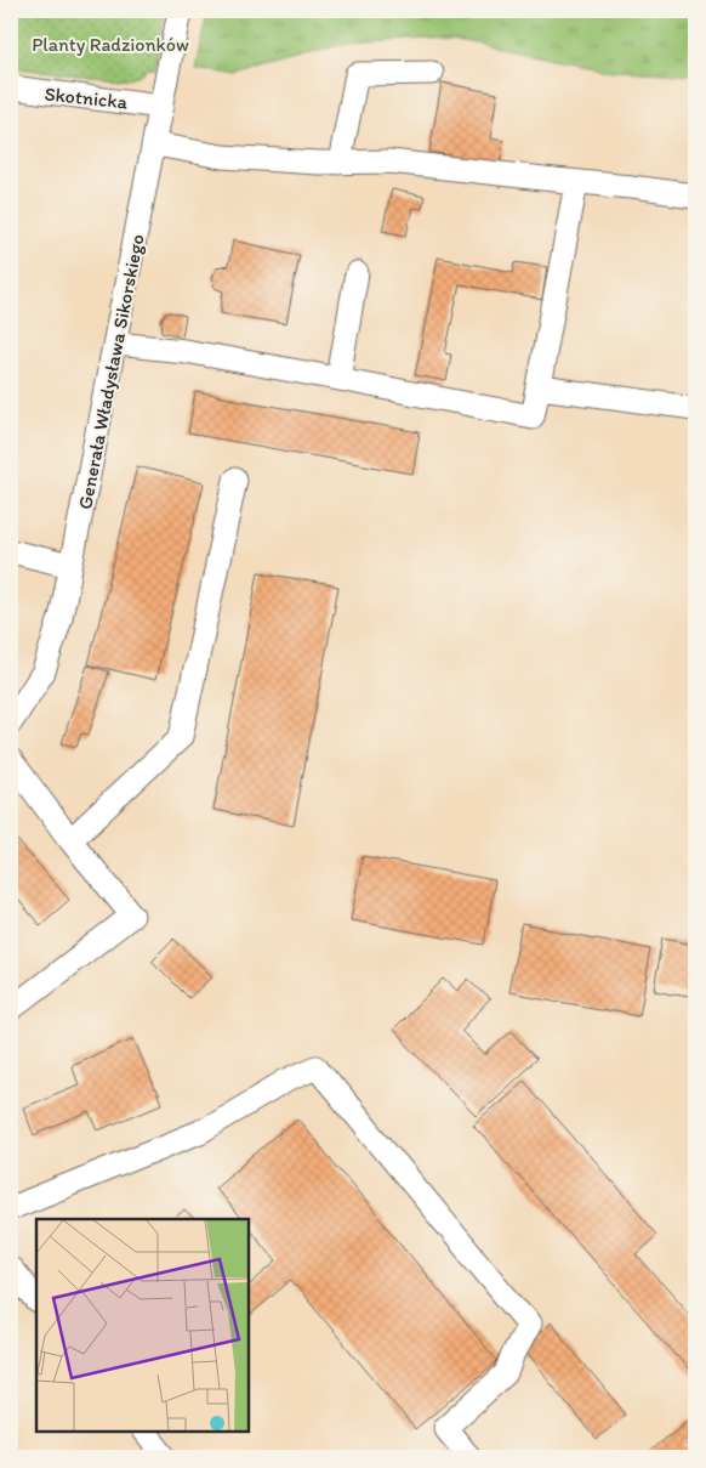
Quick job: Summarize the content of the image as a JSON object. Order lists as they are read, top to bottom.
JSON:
{
  "streets": {
    "street": ["Skotnicka", "Generała Władysława Sikorskiego"]
  },
  "crossings": [
    ["Skotnicka", "Generała Władysława Sikorskiego"]
  ],
  "parks": ["Planty Radzionków"]
}
